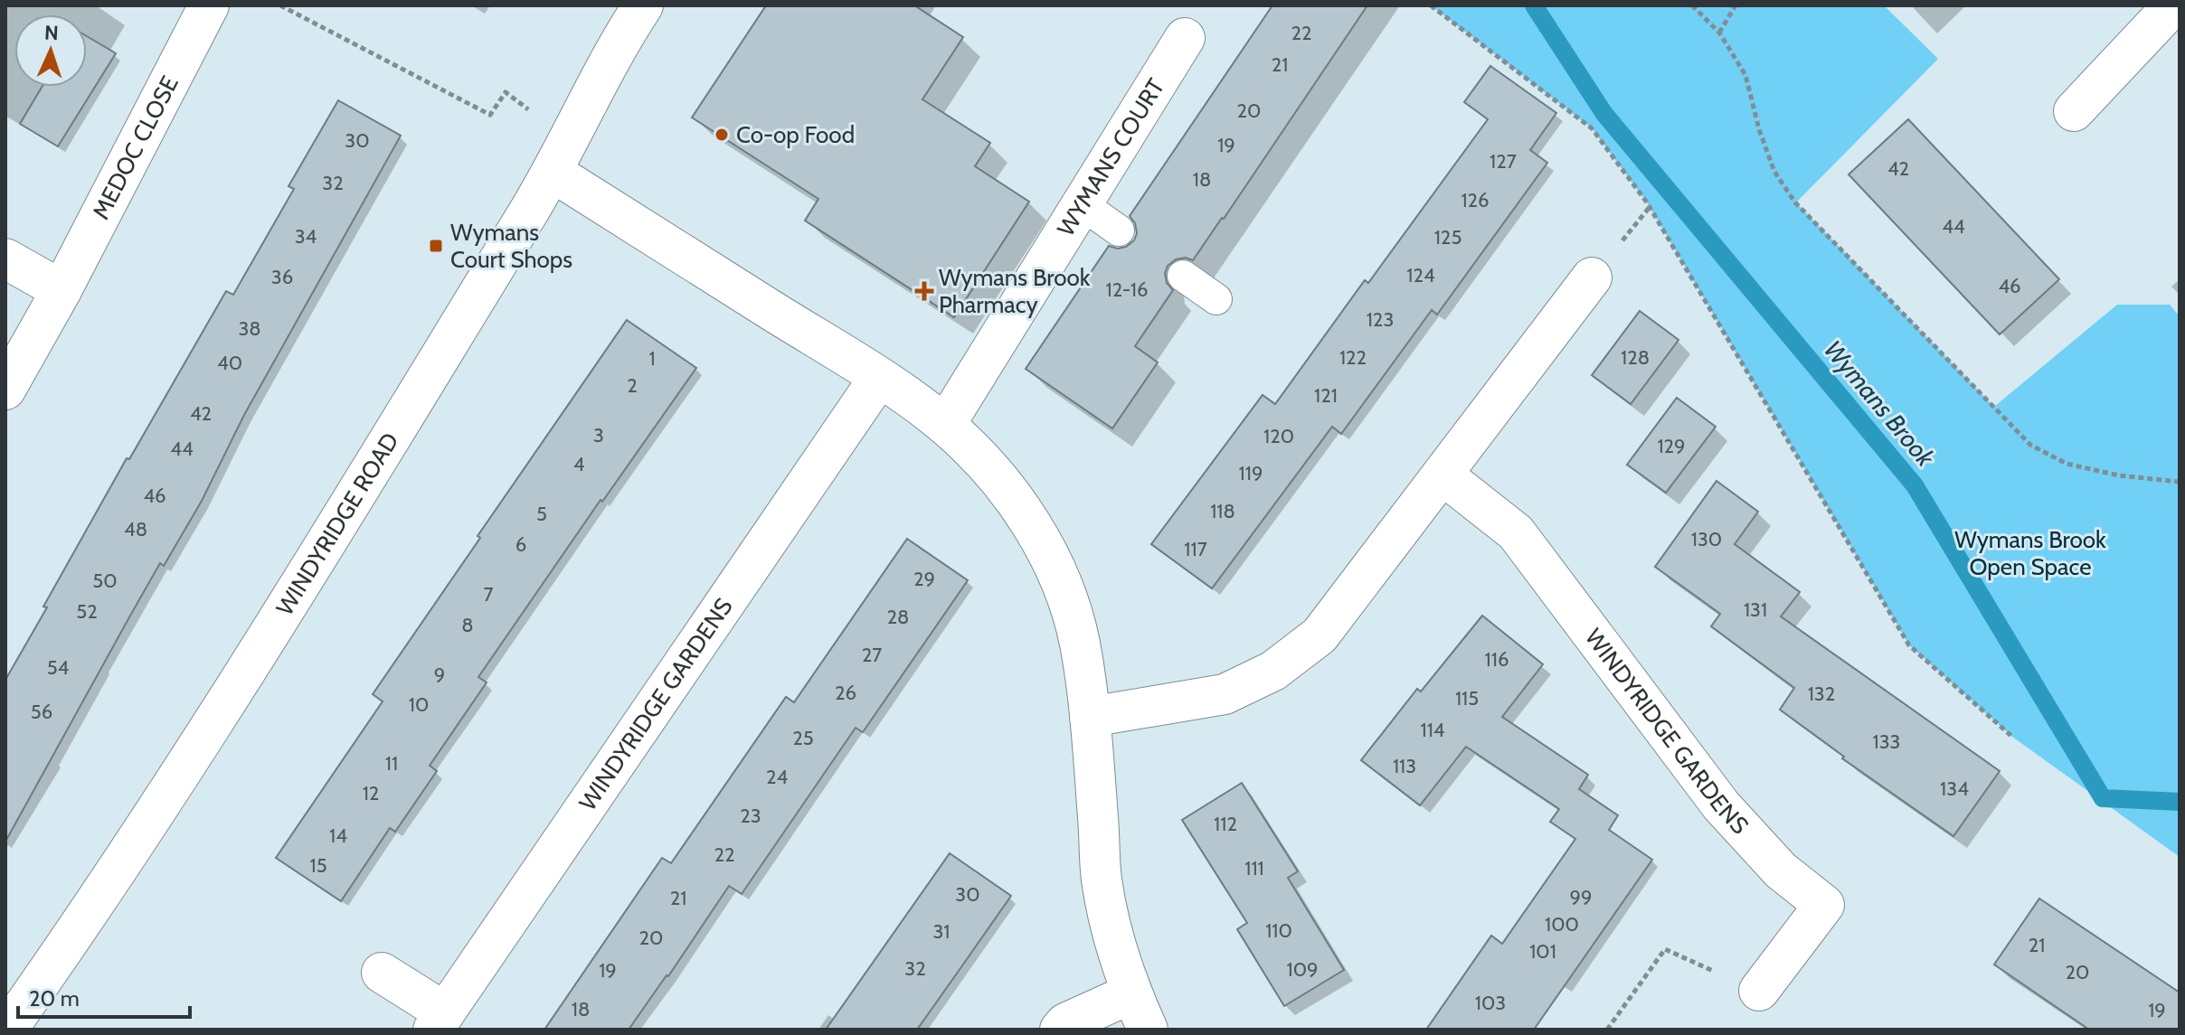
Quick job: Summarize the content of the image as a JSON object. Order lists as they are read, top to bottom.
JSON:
{
  "streets": {
    "street": [
      "MEDOC CLOSE",
      "WYMANS COURT",
      "WINDYRIDGE ROAD",
      "WINDYRIDGE GARDENS"
    ]
  },
  "water": ["Wymans Brook"],
  "parks": ["Wymans Brook Open Space"],
  "places": {
    "other": ["Co-op Food"],
    "transit": ["Wymans Court Shops"],
    "health": ["Wymans Brook Pharmacy"]
  },
  "house_numbers": [
    "22",
    "21",
    "20",
    "30",
    "19",
    "127",
    "42",
    "18",
    "32",
    "126",
    "44",
    "34",
    "125",
    "124",
    "36",
    "46",
    "12-16",
    "123",
    "38",
    "122",
    "128",
    "1",
    "40",
    "2",
    "121",
    "42",
    "3",
    "120",
    "129",
    "44",
    "4",
    "119",
    "46",
    "118",
    "5",
    "48",
    "130",
    "6",
    "117",
    "29",
    "50",
    "7",
    "131",
    "52",
    "28",
    "8",
    "27",
    "116",
    "54",
    "9",
    "26",
    "132",
    "115",
    "10",
    "56",
    "114",
    "25",
    "133",
    "11",
    "113",
    "24",
    "134",
    "12",
    "23",
    "112",
    "14",
    "22",
    "15",
    "111",
    "30",
    "99",
    "21",
    "100",
    "110",
    "31",
    "20",
    "21",
    "101",
    "32",
    "109",
    "19",
    "20",
    "103",
    "18",
    "19"
  ],
  "scale_bar": "20 m",
  "north": "top"
}
